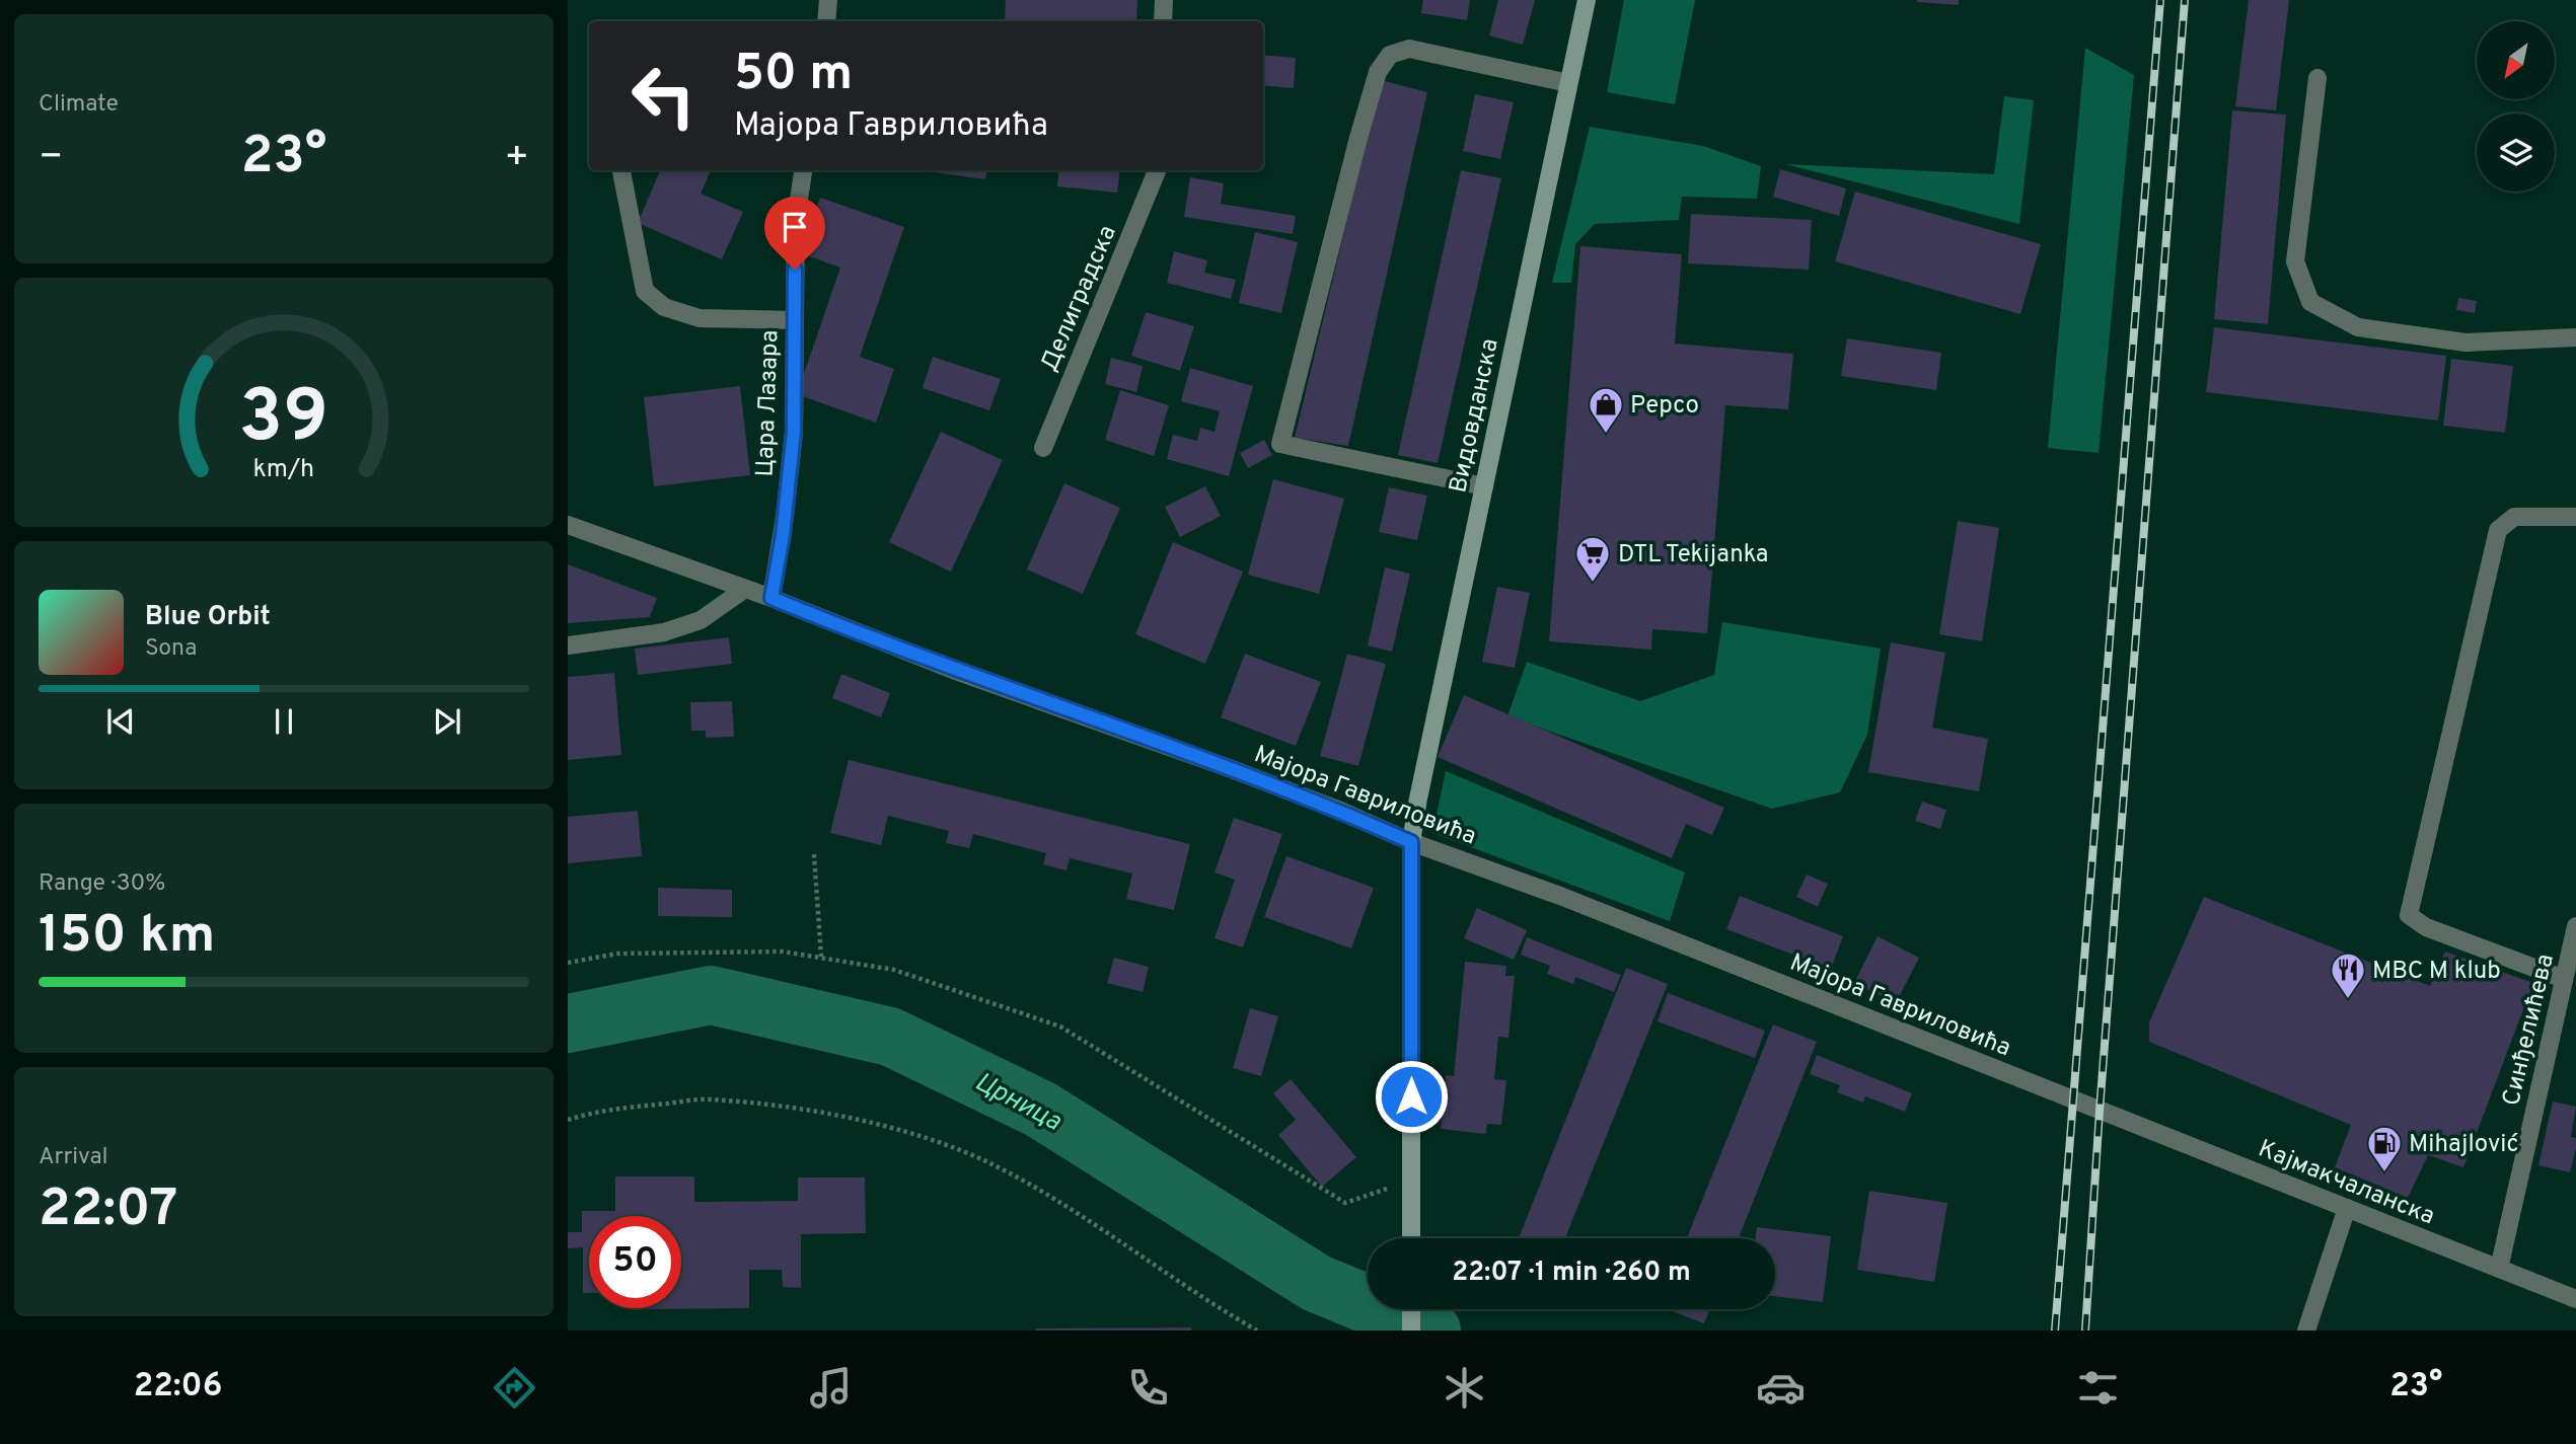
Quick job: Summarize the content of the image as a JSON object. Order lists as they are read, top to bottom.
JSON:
{
  "streets": {
    "main road": ["Видовданска"],
    "street": [
      "Делиградска",
      "Цара Лазара",
      "Мајора Гавриловића",
      "Синђелићева",
      "Кајмакчаланска"
    ]
  },
  "crossings": [
    ["Цара Лазара", "Мајора Гавриловића"],
    ["Видовданска", "Мајора Гавриловића"],
    ["Мајора Гавриловића", "Кајмакчаланска"],
    ["Синђелићева", "Кајмакчаланска"]
  ],
  "water": ["Црница"],
  "places": {
    "shop": ["Pepco"],
    "supermarket": ["DTL Tekijanka"],
    "restaurant": ["MBC M klub"],
    "fuel station": ["Mihajlović"]
  },
  "north": "bottom left",
  "page": {
    "tile": [
      "Climate",
      ["Range · 30%", "150 km"],
      ["Arrival", "22:07"]
    ],
    "turn": ["50 m", "Мајора Гавриловића"],
    "heat": ["−", "23°", "+"],
    "song": ["Blue Orbit", "Sona"],
    "limit": "50",
    "trip": "22:07 · 1 min · 260 m",
    "tabs": ["22:06", "23°"],
    "gauge": ["39", "km/h"]
  }
}
